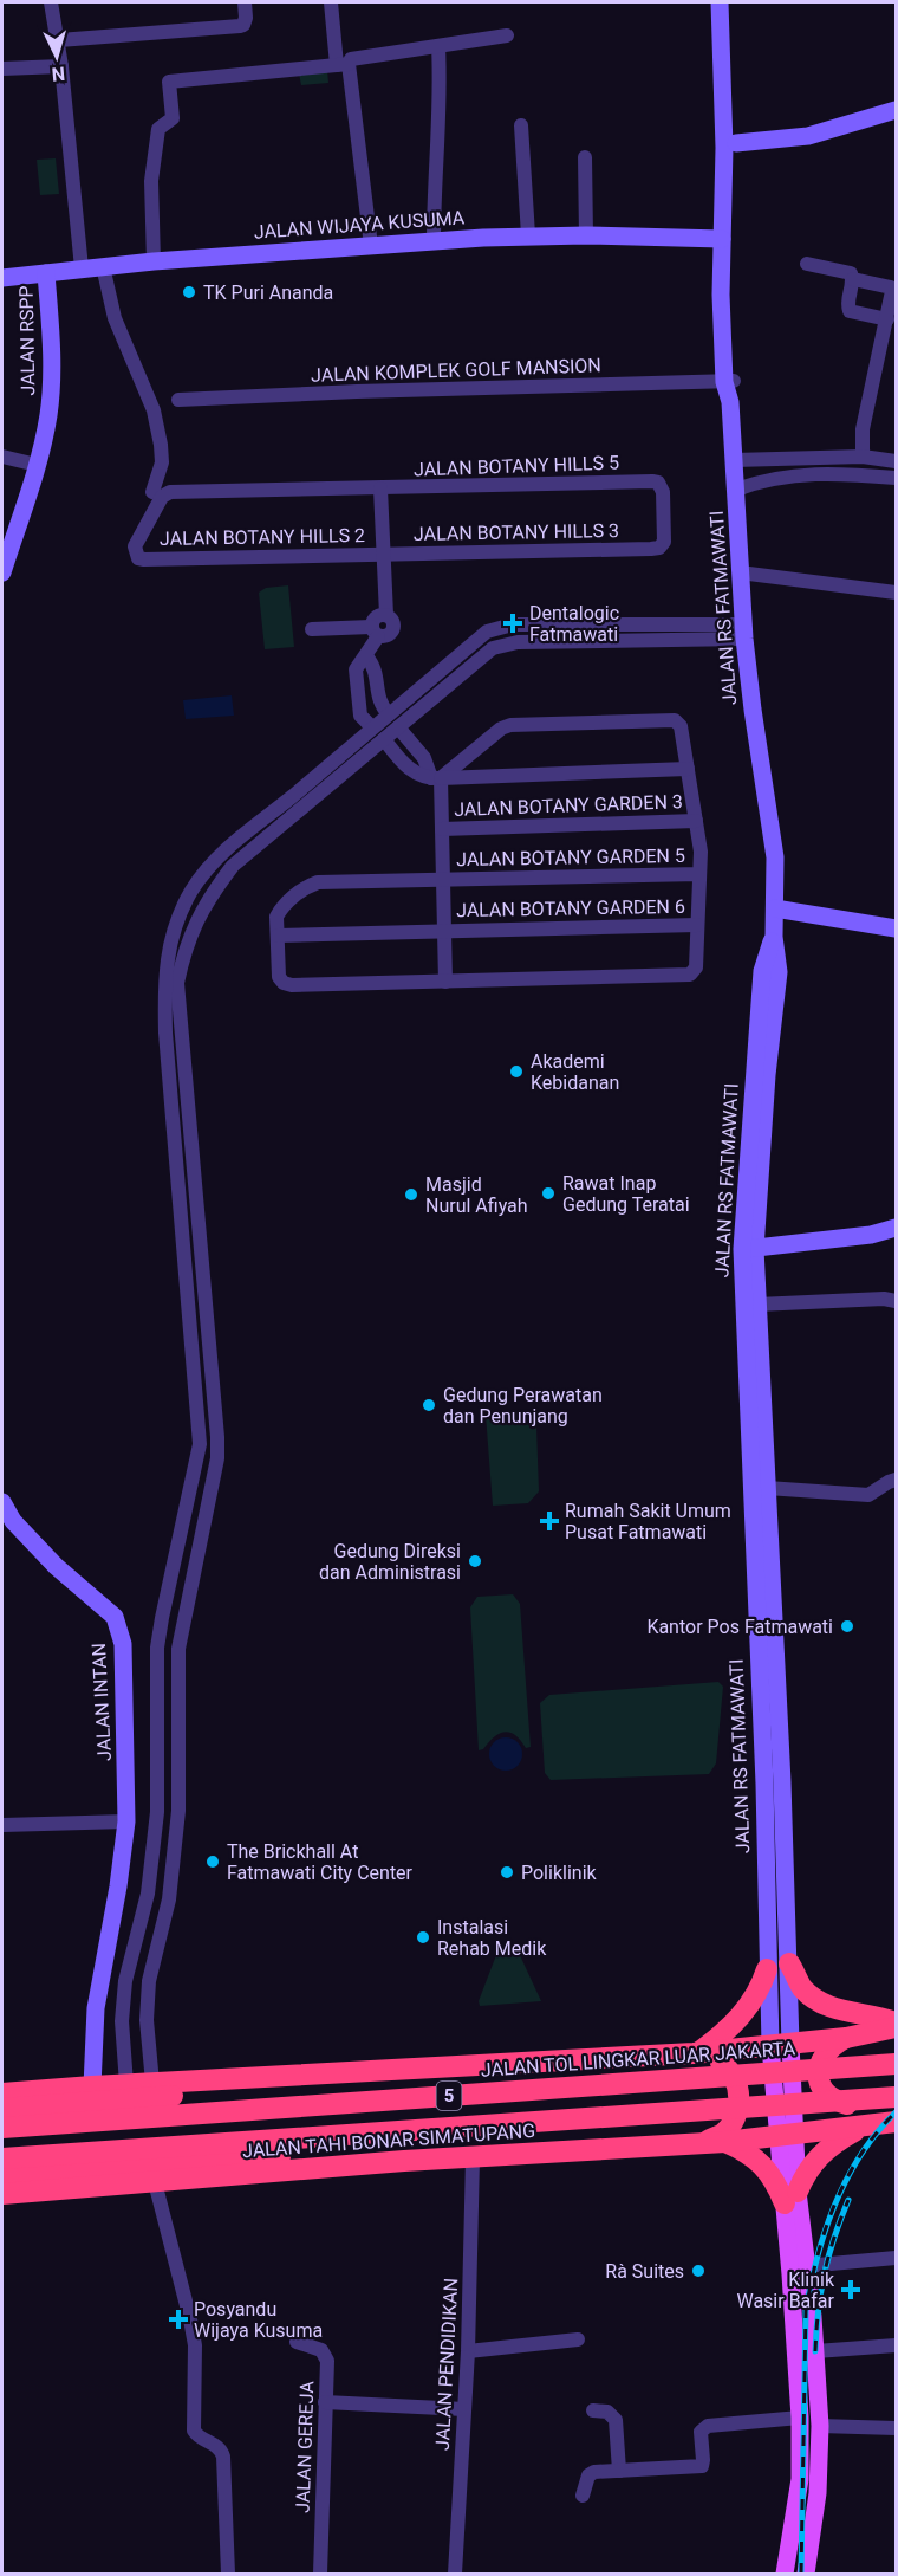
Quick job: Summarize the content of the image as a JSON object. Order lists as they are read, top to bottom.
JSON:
{
  "streets": {
    "highway": ["JALAN TOL LINGKAR LUAR JAKARTA", "5", "JALAN TAHI BONAR SIMATUPANG"],
    "main road": [
      "JALAN WIJAYA KUSUMA",
      "JALAN RSPP",
      "JALAN RS FATMAWATI",
      "JALAN INTAN"
    ],
    "street": [
      "JALAN KOMPLEK GOLF MANSION",
      "JALAN BOTANY HILLS 5",
      "JALAN BOTANY HILLS 3",
      "JALAN BOTANY HILLS 2",
      "JALAN BOTANY GARDEN 3",
      "JALAN BOTANY GARDEN 5",
      "JALAN BOTANY GARDEN 6",
      "JALAN PENDIDIKAN",
      "JALAN GEREJA"
    ]
  },
  "crossings": [
    ["JALAN WIJAYA KUSUMA", "JALAN RSPP"],
    ["JALAN WIJAYA KUSUMA", "JALAN RS FATMAWATI"],
    ["JALAN KOMPLEK GOLF MANSION", "JALAN RS FATMAWATI"],
    ["JALAN BOTANY HILLS 5", "JALAN BOTANY HILLS 3"],
    ["JALAN BOTANY HILLS 5", "JALAN BOTANY HILLS 2"],
    ["JALAN BOTANY HILLS 3", "JALAN BOTANY HILLS 2"],
    ["JALAN RS FATMAWATI", "JALAN TAHI BONAR SIMATUPANG"],
    ["JALAN BOTANY GARDEN 5", "JALAN BOTANY GARDEN 6"],
    ["JALAN TAHI BONAR SIMATUPANG", "JALAN PENDIDIKAN"]
  ],
  "places": {
    "other": [
      "TK Puri Ananda",
      "Akademi Kebidanan",
      "Rawat Inap Gedung Teratai",
      "Masjid Nurul Afiyah",
      "Gedung Perawatan dan Penunjang",
      "Gedung Direksi dan Administrasi",
      "Kantor Pos Fatmawati",
      "The Brickhall At Fatmawati City Center",
      "Poliklinik",
      "Instalasi Rehab Medik",
      "Rà Suites"
    ],
    "health": [
      "Dentalogic Fatmawati",
      "Rumah Sakit Umum Pusat Fatmawati",
      "Klinik Wasir Bafar",
      "Posyandu Wijaya Kusuma"
    ]
  },
  "north": "bottom"
}
